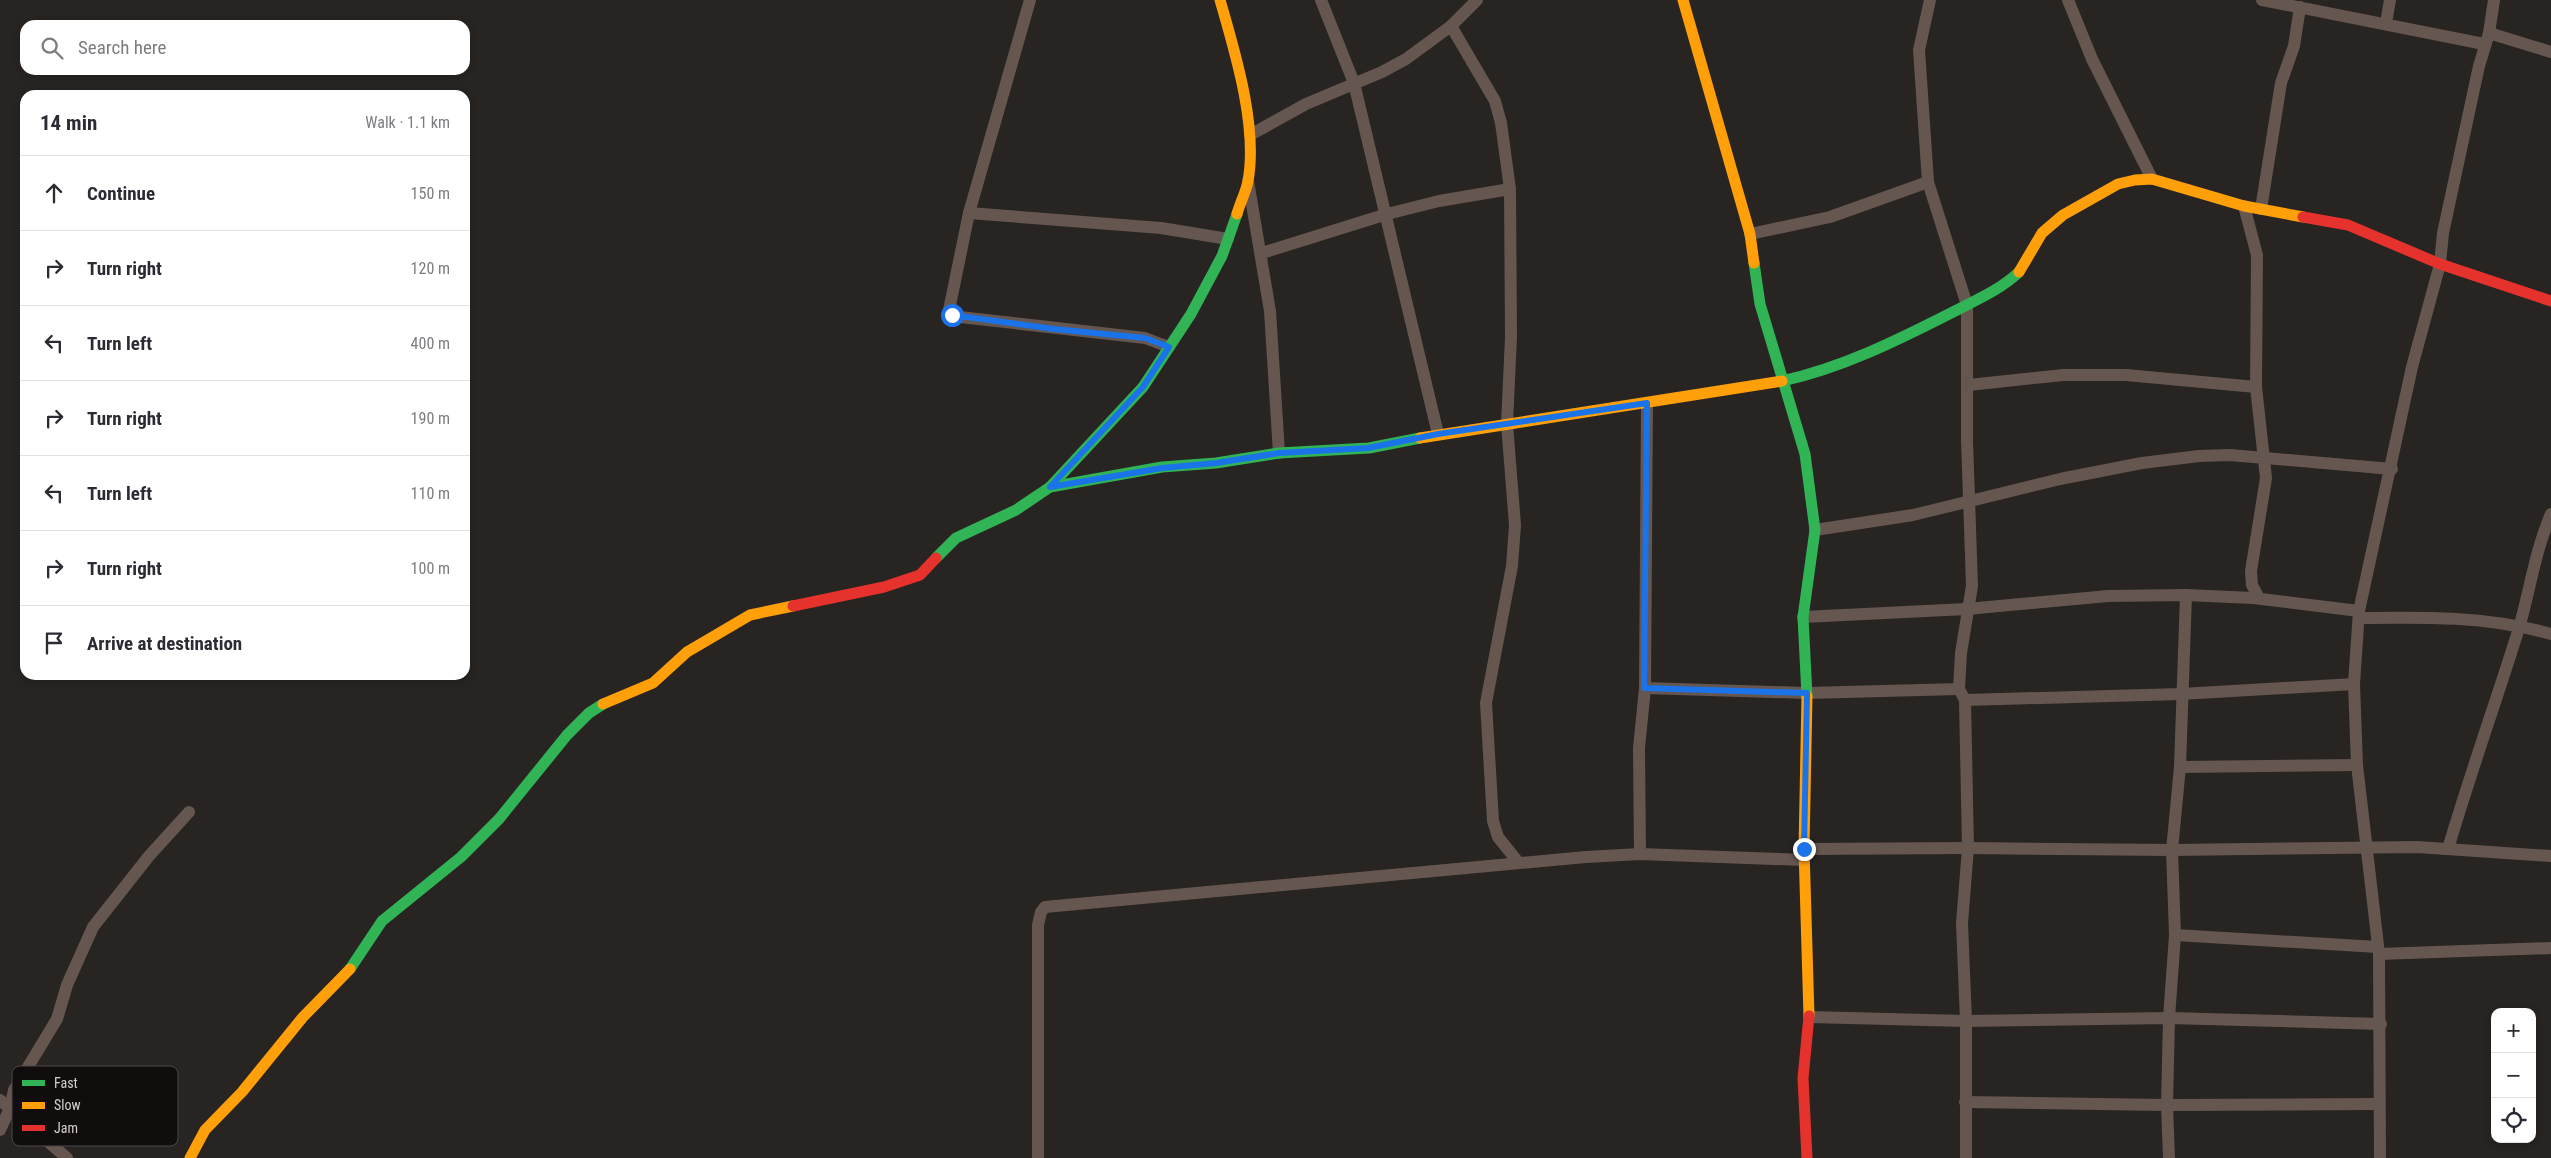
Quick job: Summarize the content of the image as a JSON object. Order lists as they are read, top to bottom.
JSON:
{
  "legend": ["Fast", "Slow", "Jam"],
  "page": {
    "search": "Search here",
    "heading": ["14 min", "Walk · 1.1 km"],
    "list": [
      ["Continue", "150 m"],
      ["Turn right", "120 m"],
      ["Turn left", "400 m"],
      ["Turn right", "190 m"],
      ["Turn left", "110 m"],
      ["Turn right", "100 m"],
      "Arrive at destination"
    ],
    "map_buttons": ["+", "−"]
  }
}
